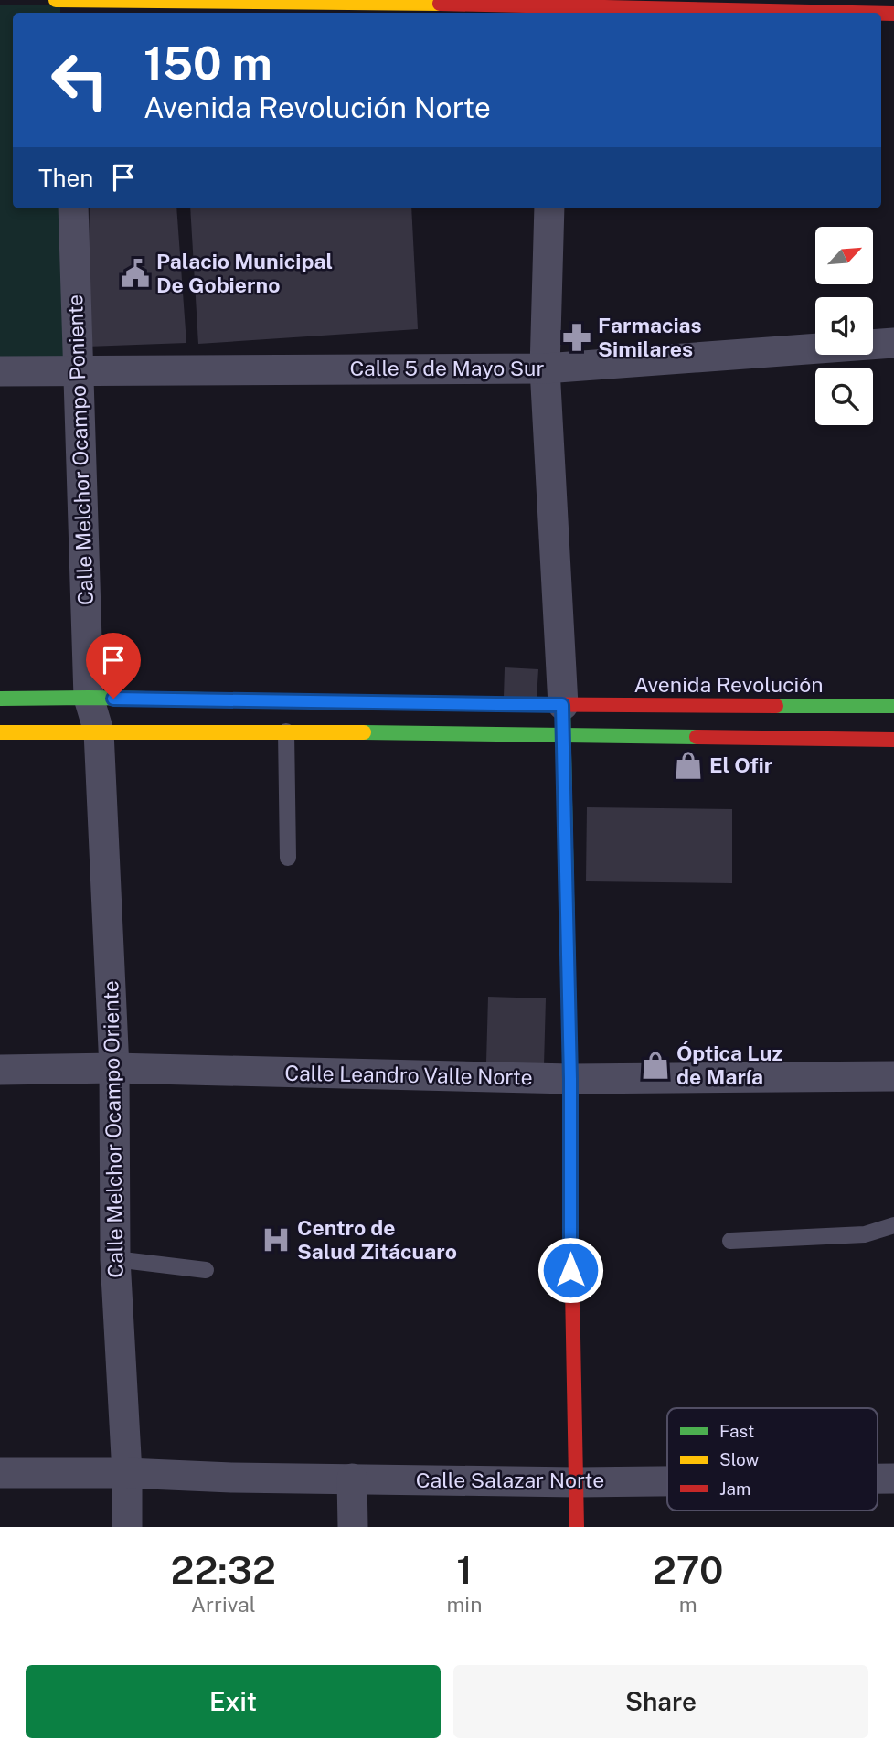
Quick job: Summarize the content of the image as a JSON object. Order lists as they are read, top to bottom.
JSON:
{
  "streets": {
    "main road": ["Avenida Revolución"],
    "street": [
      "Calle 5 de Mayo Sur",
      "Calle Melchor Ocampo Poniente",
      "Calle Leandro Valle Norte",
      "Calle Melchor Ocampo Oriente",
      "Calle Salazar Norte"
    ]
  },
  "crossings": [
    ["Calle 5 de Mayo Sur", "Calle Melchor Ocampo Poniente"],
    ["Calle Melchor Ocampo Poniente", "Avenida Revolución"],
    ["Calle Melchor Ocampo Poniente", "Calle Melchor Ocampo Oriente"],
    ["Calle Leandro Valle Norte", "Calle Melchor Ocampo Oriente"],
    ["Calle Melchor Ocampo Oriente", "Calle Salazar Norte"]
  ],
  "places": {
    "public building": ["Palacio Municipal De Gobierno"],
    "pharmacy": ["Farmacias Similares"],
    "shop": ["El Ofir", "Óptica Luz de María"],
    "hospital": ["Centro de Salud Zitácuaro"]
  },
  "legend": ["Fast", "Slow", "Jam"],
  "north": "top right",
  "page": {
    "turn": ["150 m", "Avenida Revolución Norte"],
    "then": "Then",
    "eta": [
      "22:32",
      "Arrival",
      "1",
      "min",
      "270",
      "m"
    ],
    "buttons": ["Exit", "Share"]
  }
}
